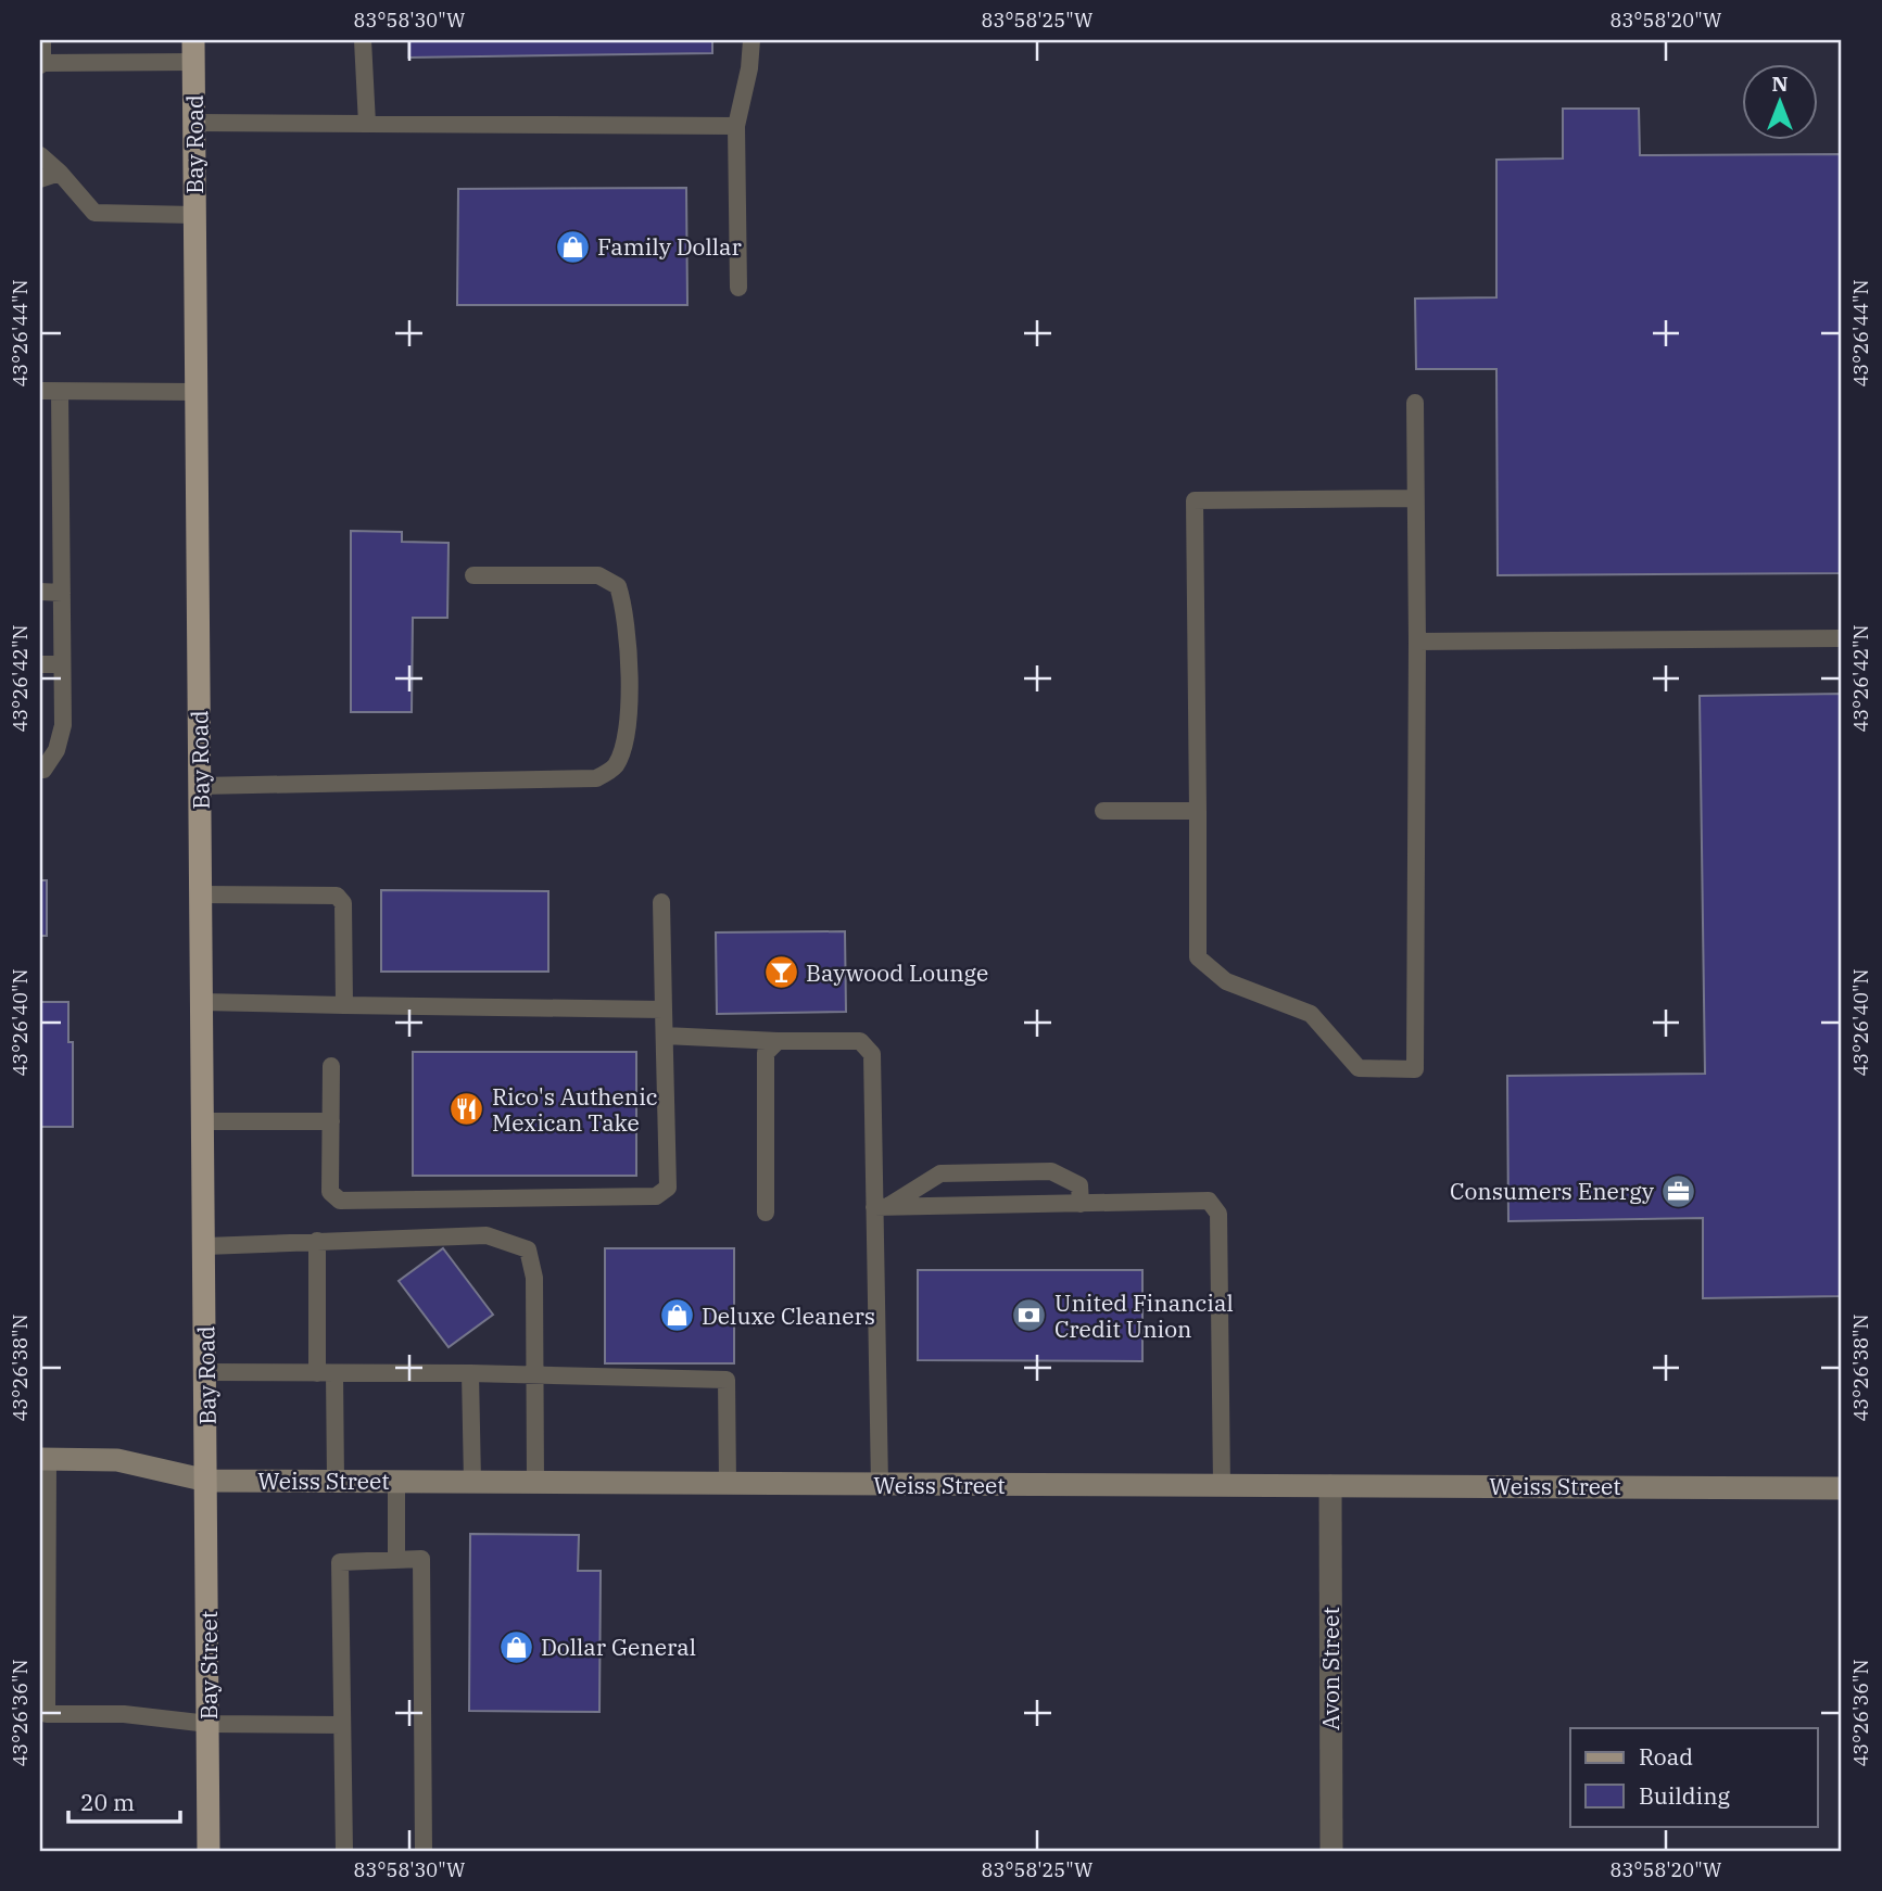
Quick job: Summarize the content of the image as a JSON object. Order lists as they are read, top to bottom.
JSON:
{
  "streets": {
    "main road": ["Bay Road", "Bay Street"],
    "street": ["Weiss Street", "Avon Street"]
  },
  "crossings": [
    ["Bay Road", "Weiss Street"],
    ["Bay Road", "Bay Street"],
    ["Weiss Street", "Bay Street"],
    ["Weiss Street", "Avon Street"]
  ],
  "places": {
    "shop": ["Family Dollar", "Deluxe Cleaners", "Dollar General"],
    "bar": ["Baywood Lounge"],
    "restaurant": ["Rico's Authenic Mexican Take"],
    "office": ["Consumers Energy"],
    "bank": ["United Financial Credit Union"]
  },
  "legend": ["Road", "Building"],
  "scale_bar": "20 m",
  "north": "top",
  "coordinates": [
    "83°58'30\"W",
    "83°58'25\"W",
    "83°58'20\"W",
    "43°26'44\"N",
    "43°26'42\"N",
    "43°26'40\"N",
    "43°26'38\"N",
    "43°26'36\"N"
  ]
}
